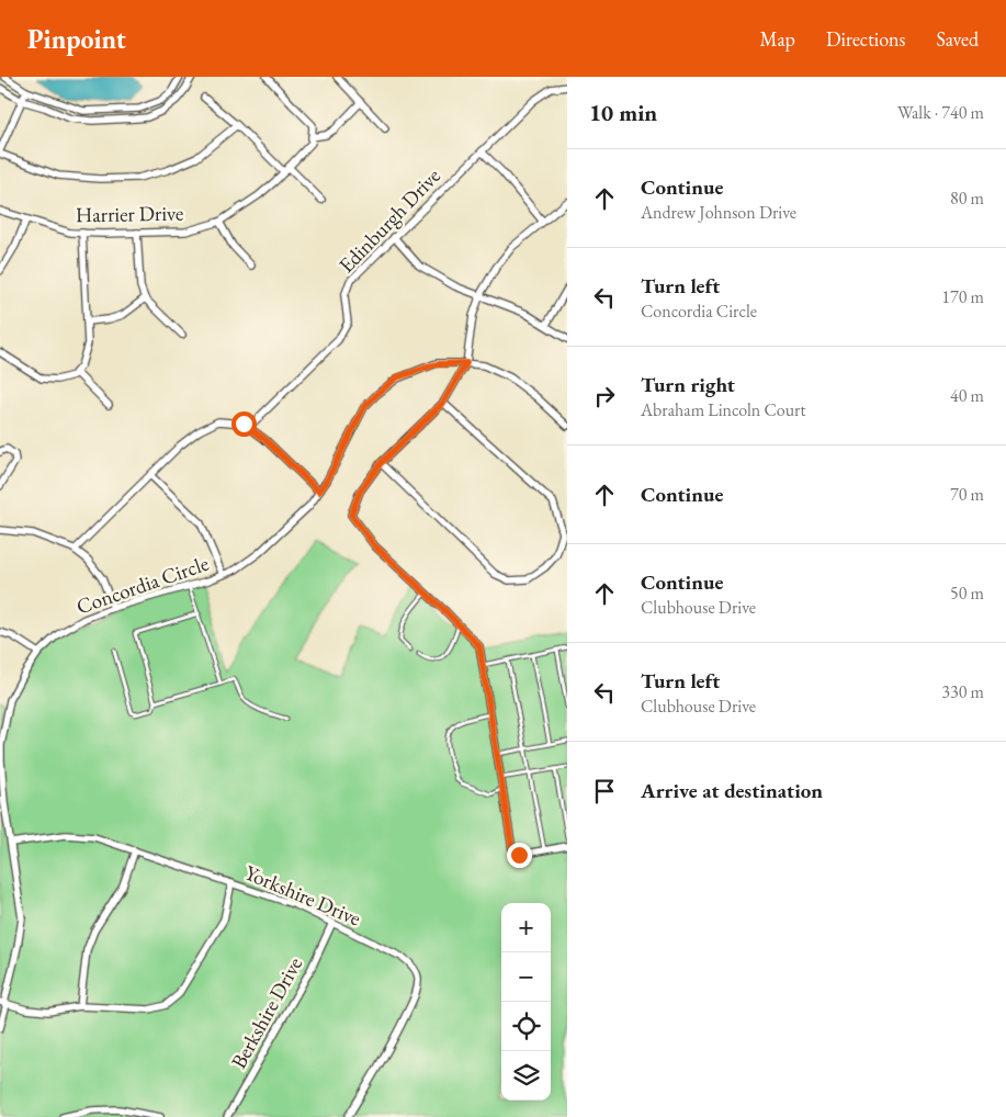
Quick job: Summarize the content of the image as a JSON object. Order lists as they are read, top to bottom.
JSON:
{
  "streets": {
    "street": [
      "Harrier Drive",
      "Edinburgh Drive",
      "Concordia Circle",
      "Yorkshire Drive",
      "Berkshire Drive"
    ]
  },
  "crossings": [
    ["Concordia Circle", "Yorkshire Drive"],
    ["Yorkshire Drive", "Berkshire Drive"]
  ],
  "page": {
    "header": "Pinpoint",
    "nav": ["Map", "Directions", "Saved"],
    "heading": ["10 min", "Walk · 740 m"],
    "list": [
      ["Continue", "Andrew Johnson Drive", "80 m"],
      ["Turn left", "Concordia Circle", "170 m"],
      ["Turn right", "Abraham Lincoln Court", "40 m"],
      ["Continue", "70 m"],
      ["Continue", "Clubhouse Drive", "50 m"],
      ["Turn left", "Clubhouse Drive", "330 m"],
      "Arrive at destination"
    ],
    "map_buttons": ["+", "−"]
  }
}
